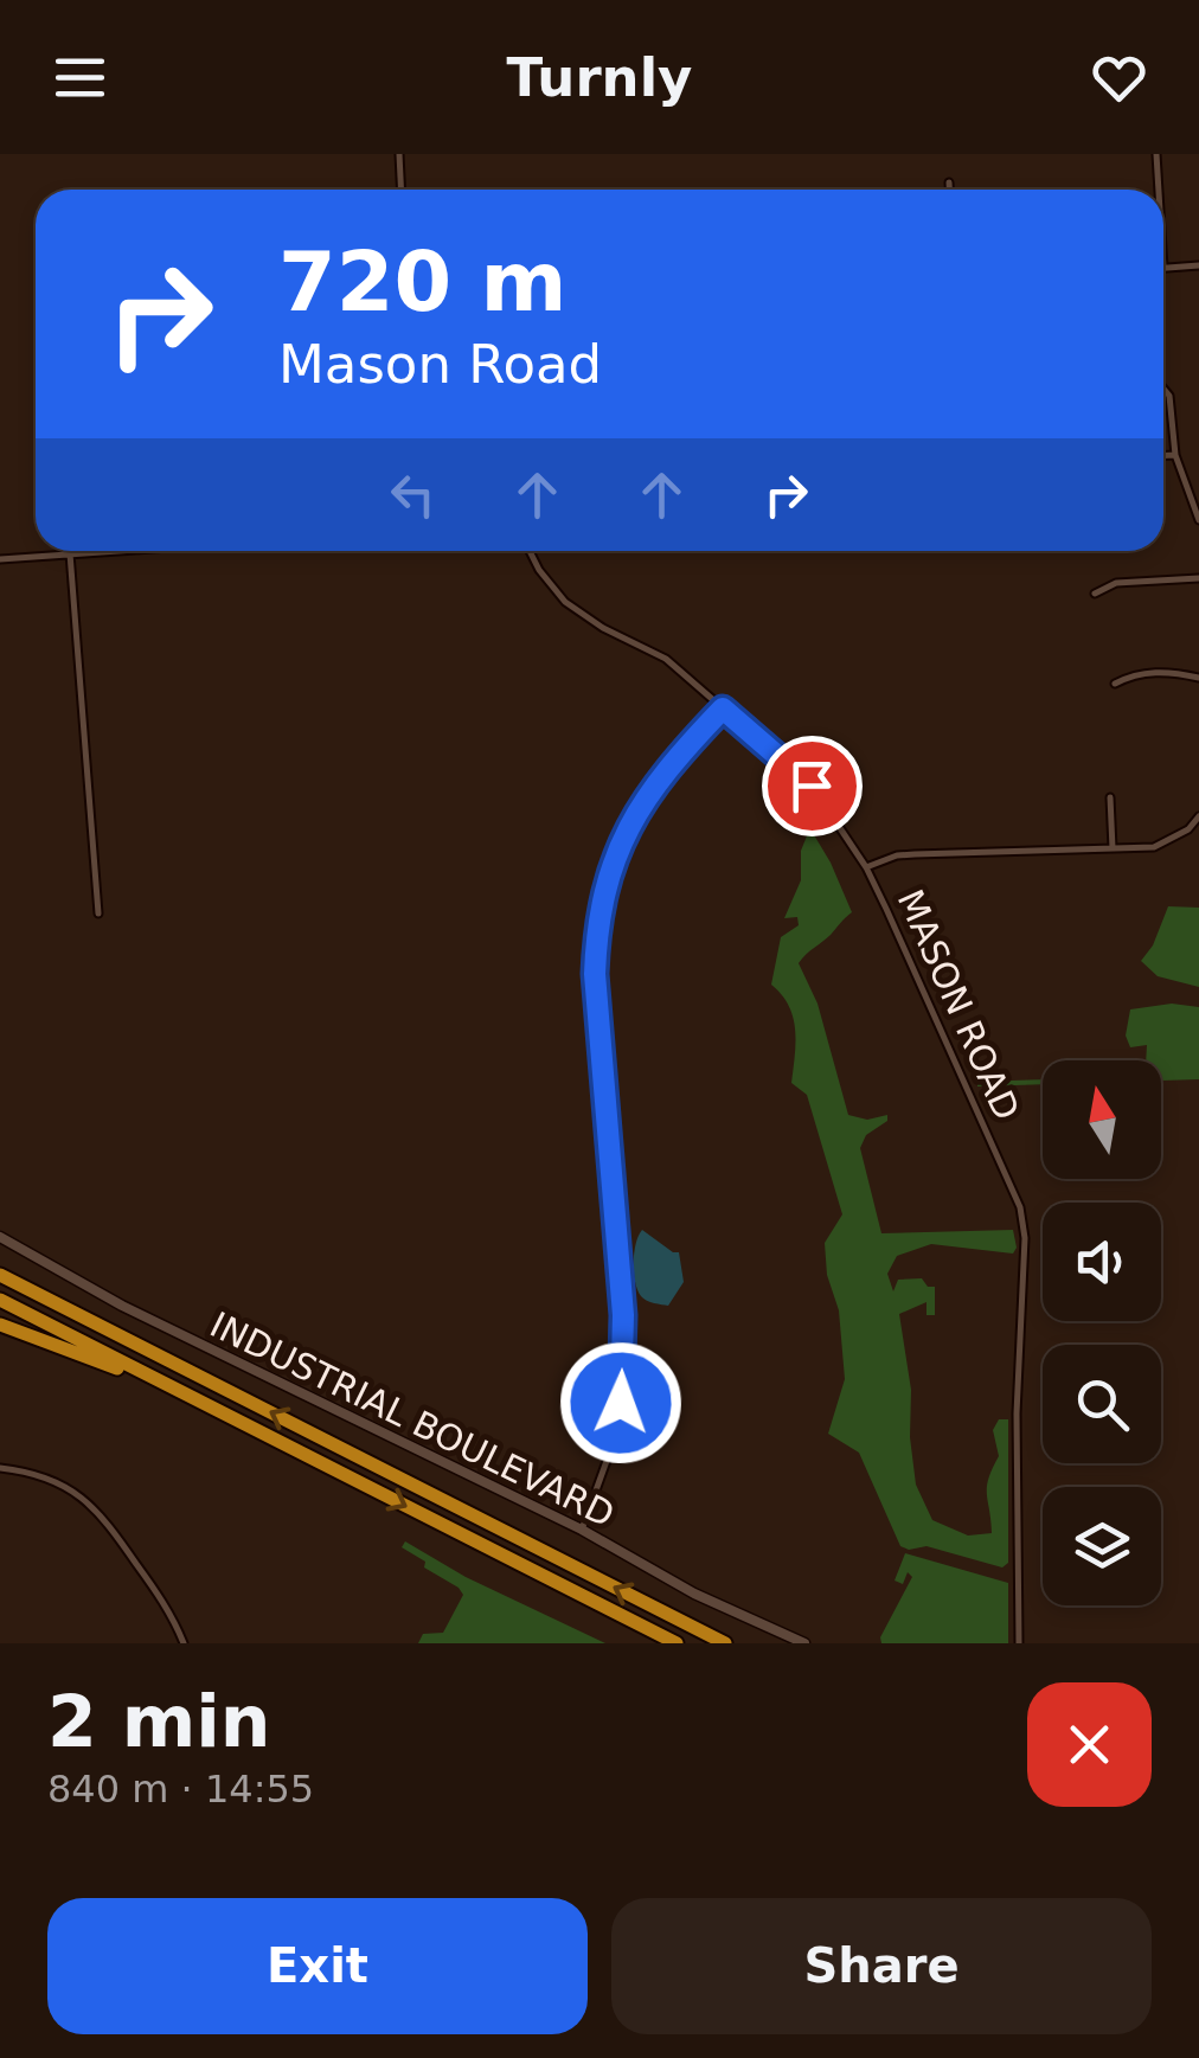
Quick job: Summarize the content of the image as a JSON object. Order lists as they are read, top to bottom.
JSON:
{
  "streets": {
    "street": ["MASON ROAD", "INDUSTRIAL BOULEVARD"]
  },
  "north": "top",
  "page": {
    "header": "Turnly",
    "turn": ["720 m", "Mason Road"],
    "heading": ["2 min", "840 m · 14:55"],
    "buttons": ["Exit", "Share"]
  }
}
